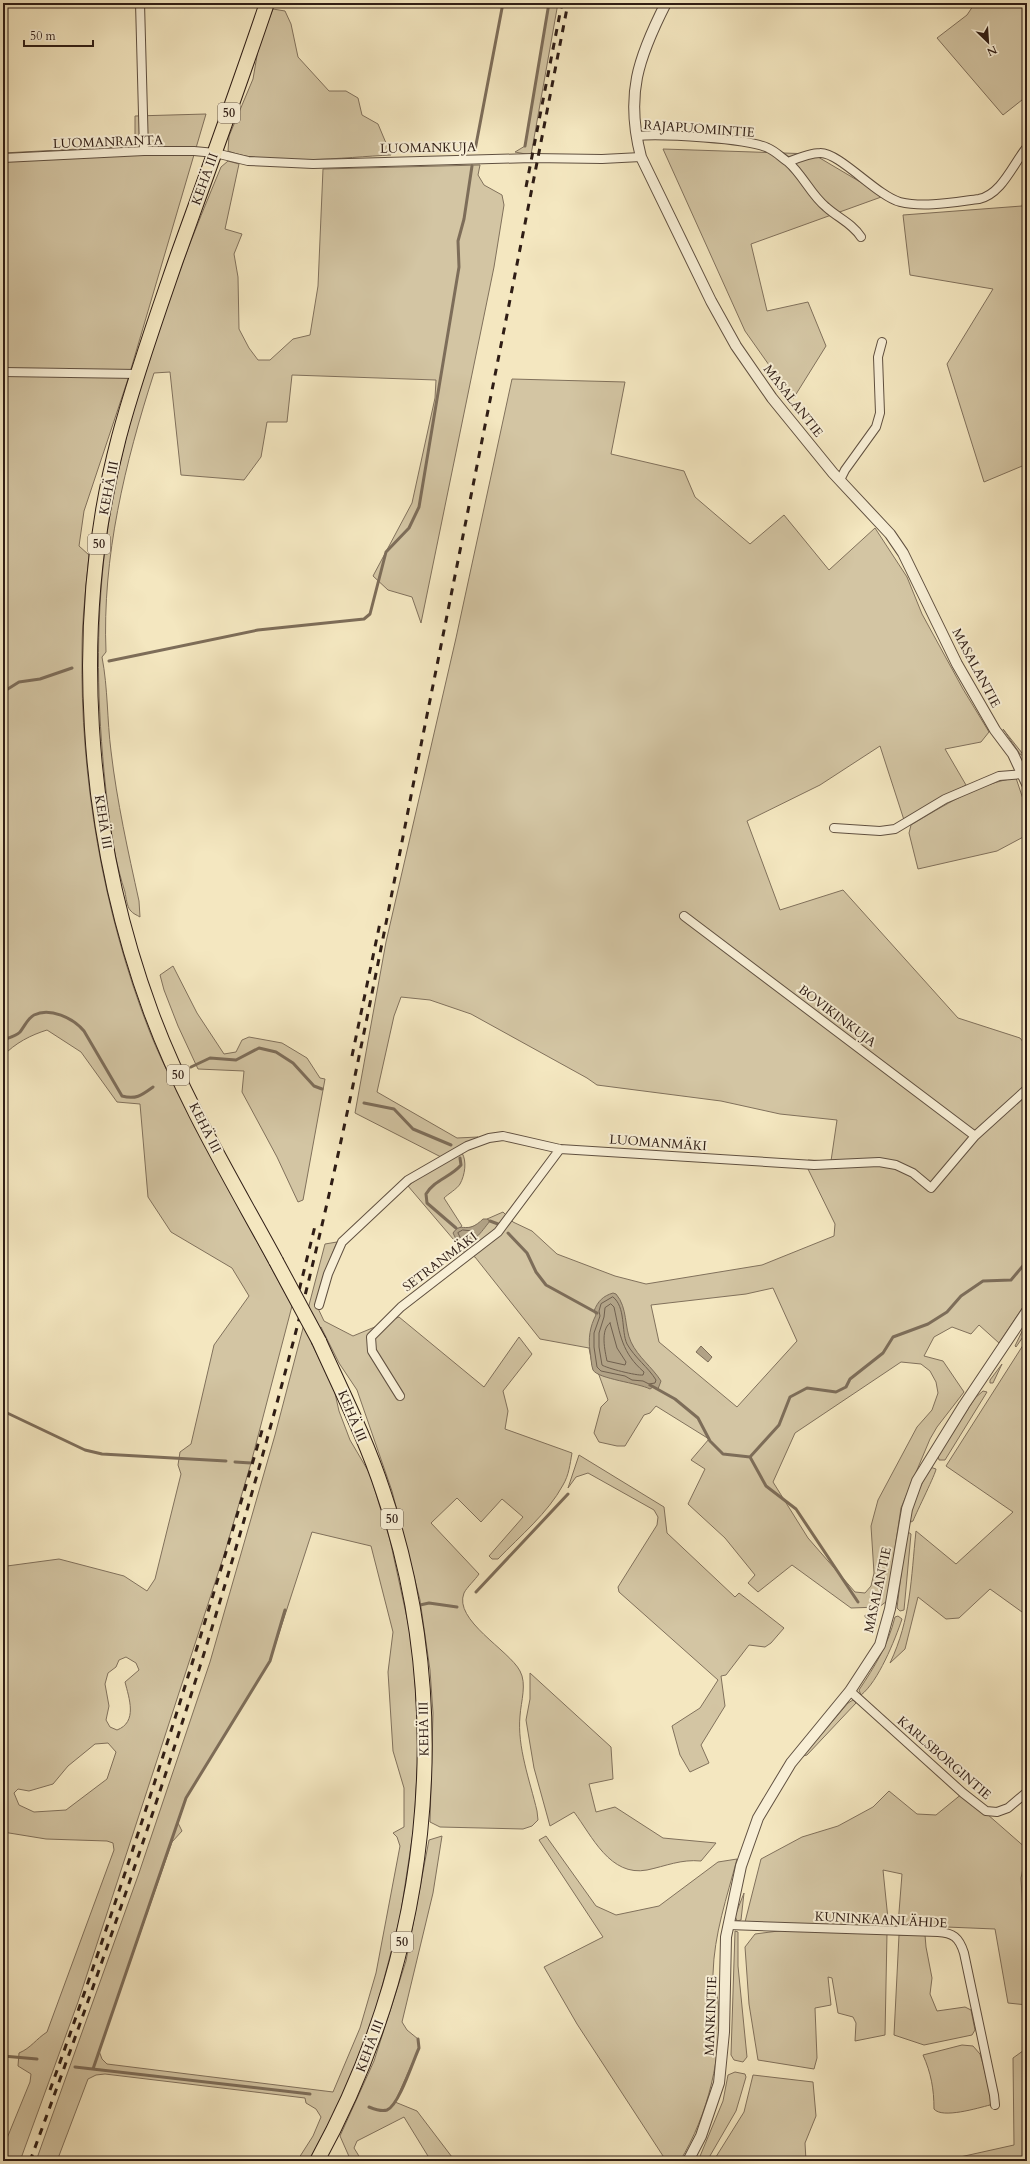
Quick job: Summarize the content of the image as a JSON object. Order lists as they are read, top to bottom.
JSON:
{
  "streets": {
    "highway": ["50", "KEHÄ III"],
    "street": [
      "RAJAPUOMINTIE",
      "LUOMANRANTA",
      "LUOMANKUJA",
      "MASALANTIE",
      "BOVIKINKUJA",
      "LUOMANMÄKI",
      "SETRANMÄKI",
      "KARLSBORGINTIE",
      "KUNINKAANLÄHDE",
      "MANKINTIE"
    ]
  },
  "crossings": [
    ["RAJAPUOMINTIE", "MASALANTIE"],
    ["LUOMANRANTA", "LUOMANKUJA"],
    ["LUOMANRANTA", "KEHÄ III"],
    ["LUOMANKUJA", "KEHÄ III"],
    ["LUOMANKUJA", "MASALANTIE"],
    ["MASALANTIE", "KARLSBORGINTIE"],
    ["MASALANTIE", "MANKINTIE"],
    ["BOVIKINKUJA", "LUOMANMÄKI"],
    ["LUOMANMÄKI", "SETRANMÄKI"],
    ["KUNINKAANLÄHDE", "MANKINTIE"]
  ],
  "scale_bar": "50 m",
  "north": "bottom right"
}
